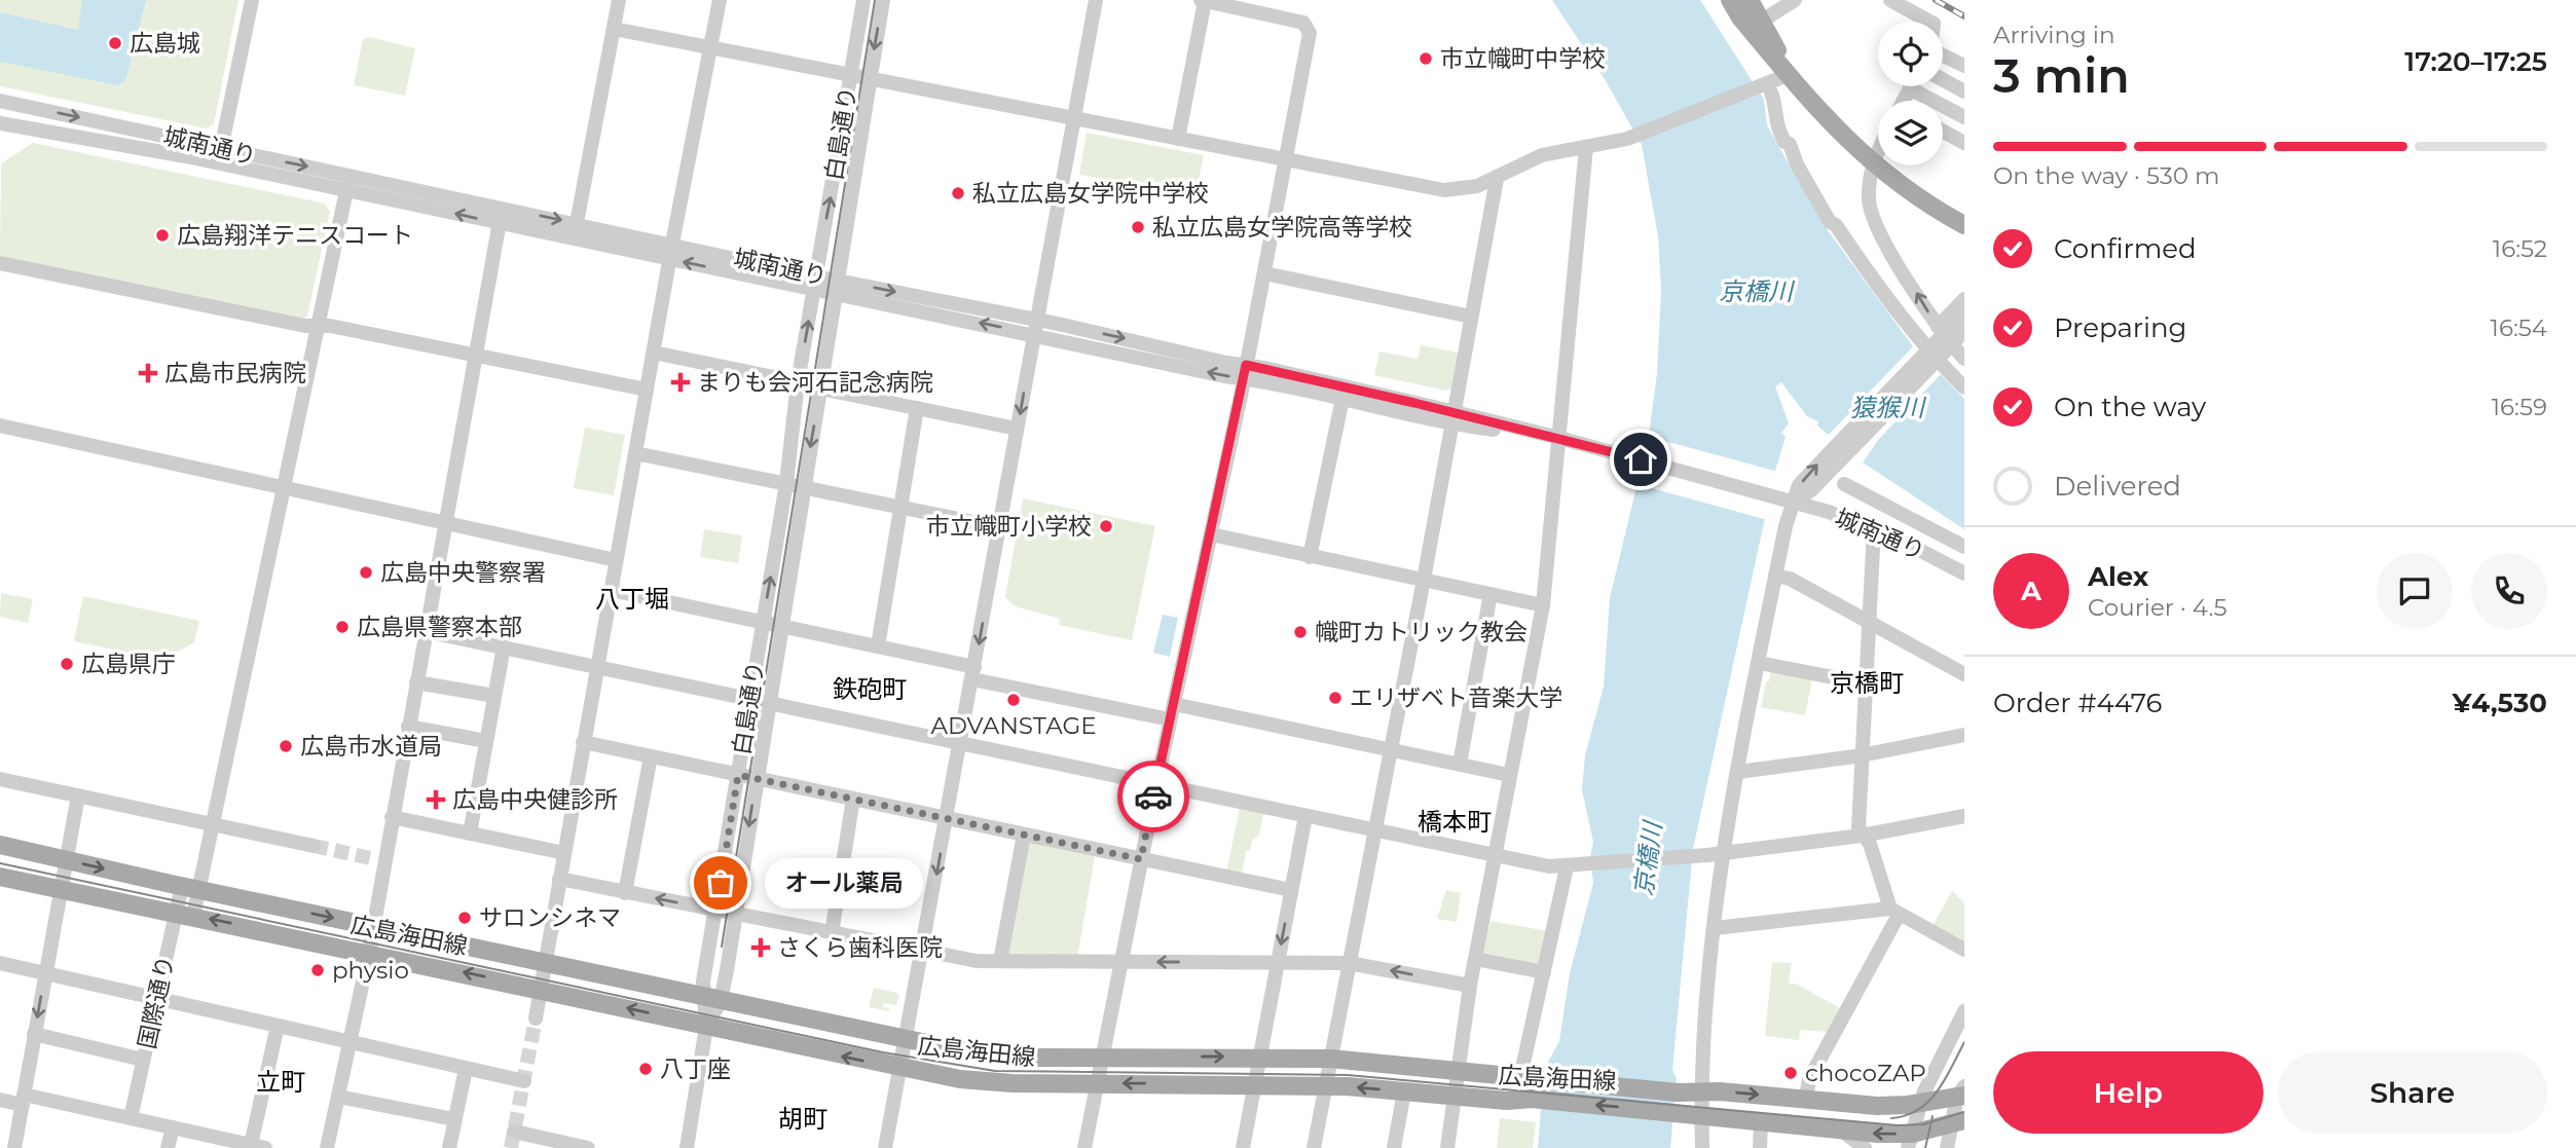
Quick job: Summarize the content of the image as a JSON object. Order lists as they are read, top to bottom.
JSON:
{
  "streets": {
    "main road": ["広島海田線"],
    "street": ["白島通り", "城南通り", "国際通り"]
  },
  "crossings": [
    ["白島通り", "城南通り"],
    ["白島通り", "広島海田線"],
    ["城南通り", "国際通り"],
    ["広島海田線", "国際通り"]
  ],
  "districts": [
    "八丁堀",
    "京橋町",
    "鉄砲町",
    "橋本町",
    "立町",
    "胡町"
  ],
  "water": ["京橋川", "猿猴川"],
  "places": {
    "other": [
      "広島城",
      "市立幟町中学校",
      "私立広島女学院中学校",
      "私立広島女学院高等学校",
      "広島翔洋テニスコート",
      "市立幟町小学校",
      "広島中央警察署",
      "広島県警察本部",
      "幟町カトリック教会",
      "広島県庁",
      "エリザベト音楽大学",
      "ADVANSTAGE",
      "広島市水道局",
      "オール薬局",
      "サロンシネマ",
      "physio",
      "八丁座",
      "chocoZAP"
    ],
    "health": [
      "広島市民病院",
      "まりも会河石記念病院",
      "広島中央健診所",
      "さくら歯科医院"
    ]
  },
  "page": {
    "heading": ["3 min", "Arriving in", "17:20–17:25"],
    "panel": [
      "Alex",
      "Courier · 4.5",
      "Order #4476",
      "¥4,530"
    ],
    "bar": "On the way · 530 m",
    "list": [
      ["Confirmed", "16:52"],
      ["Preparing", "16:54"],
      ["On the way", "16:59"],
      "Delivered"
    ],
    "round": "A",
    "bubble": "オール薬局",
    "buttons": ["Help", "Share"]
  }
}
